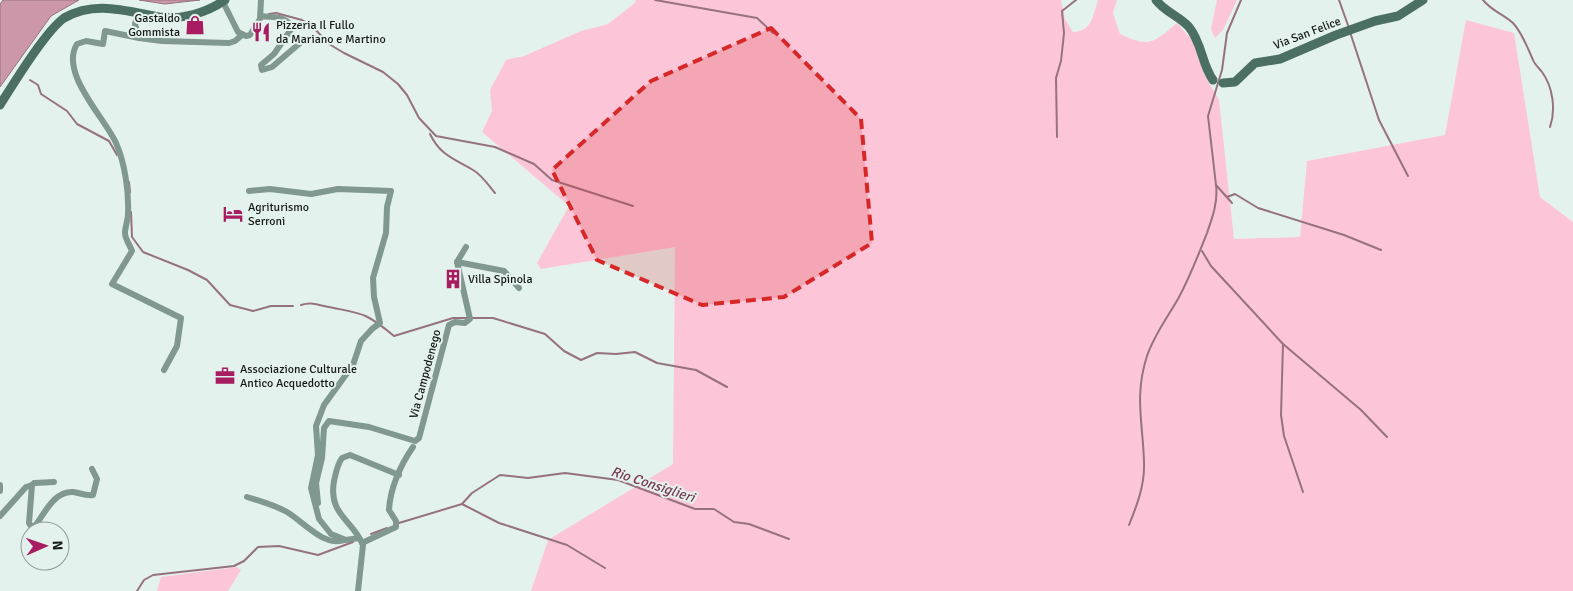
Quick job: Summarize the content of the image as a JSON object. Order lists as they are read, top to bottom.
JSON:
{
  "streets": {
    "street": ["Via San Felice", "Via Campodenego"]
  },
  "water": ["Rio Consiglieri"],
  "places": {
    "shop": ["Gastaldo Gommista"],
    "restaurant": ["Pizzeria Il Fullo da Mariano e Martino"],
    "hotel": ["Agriturismo Serroni"],
    "building": ["Villa Spinola"],
    "office": ["Associazione Culturale Antico Acquedotto"]
  },
  "north": "right"
}
